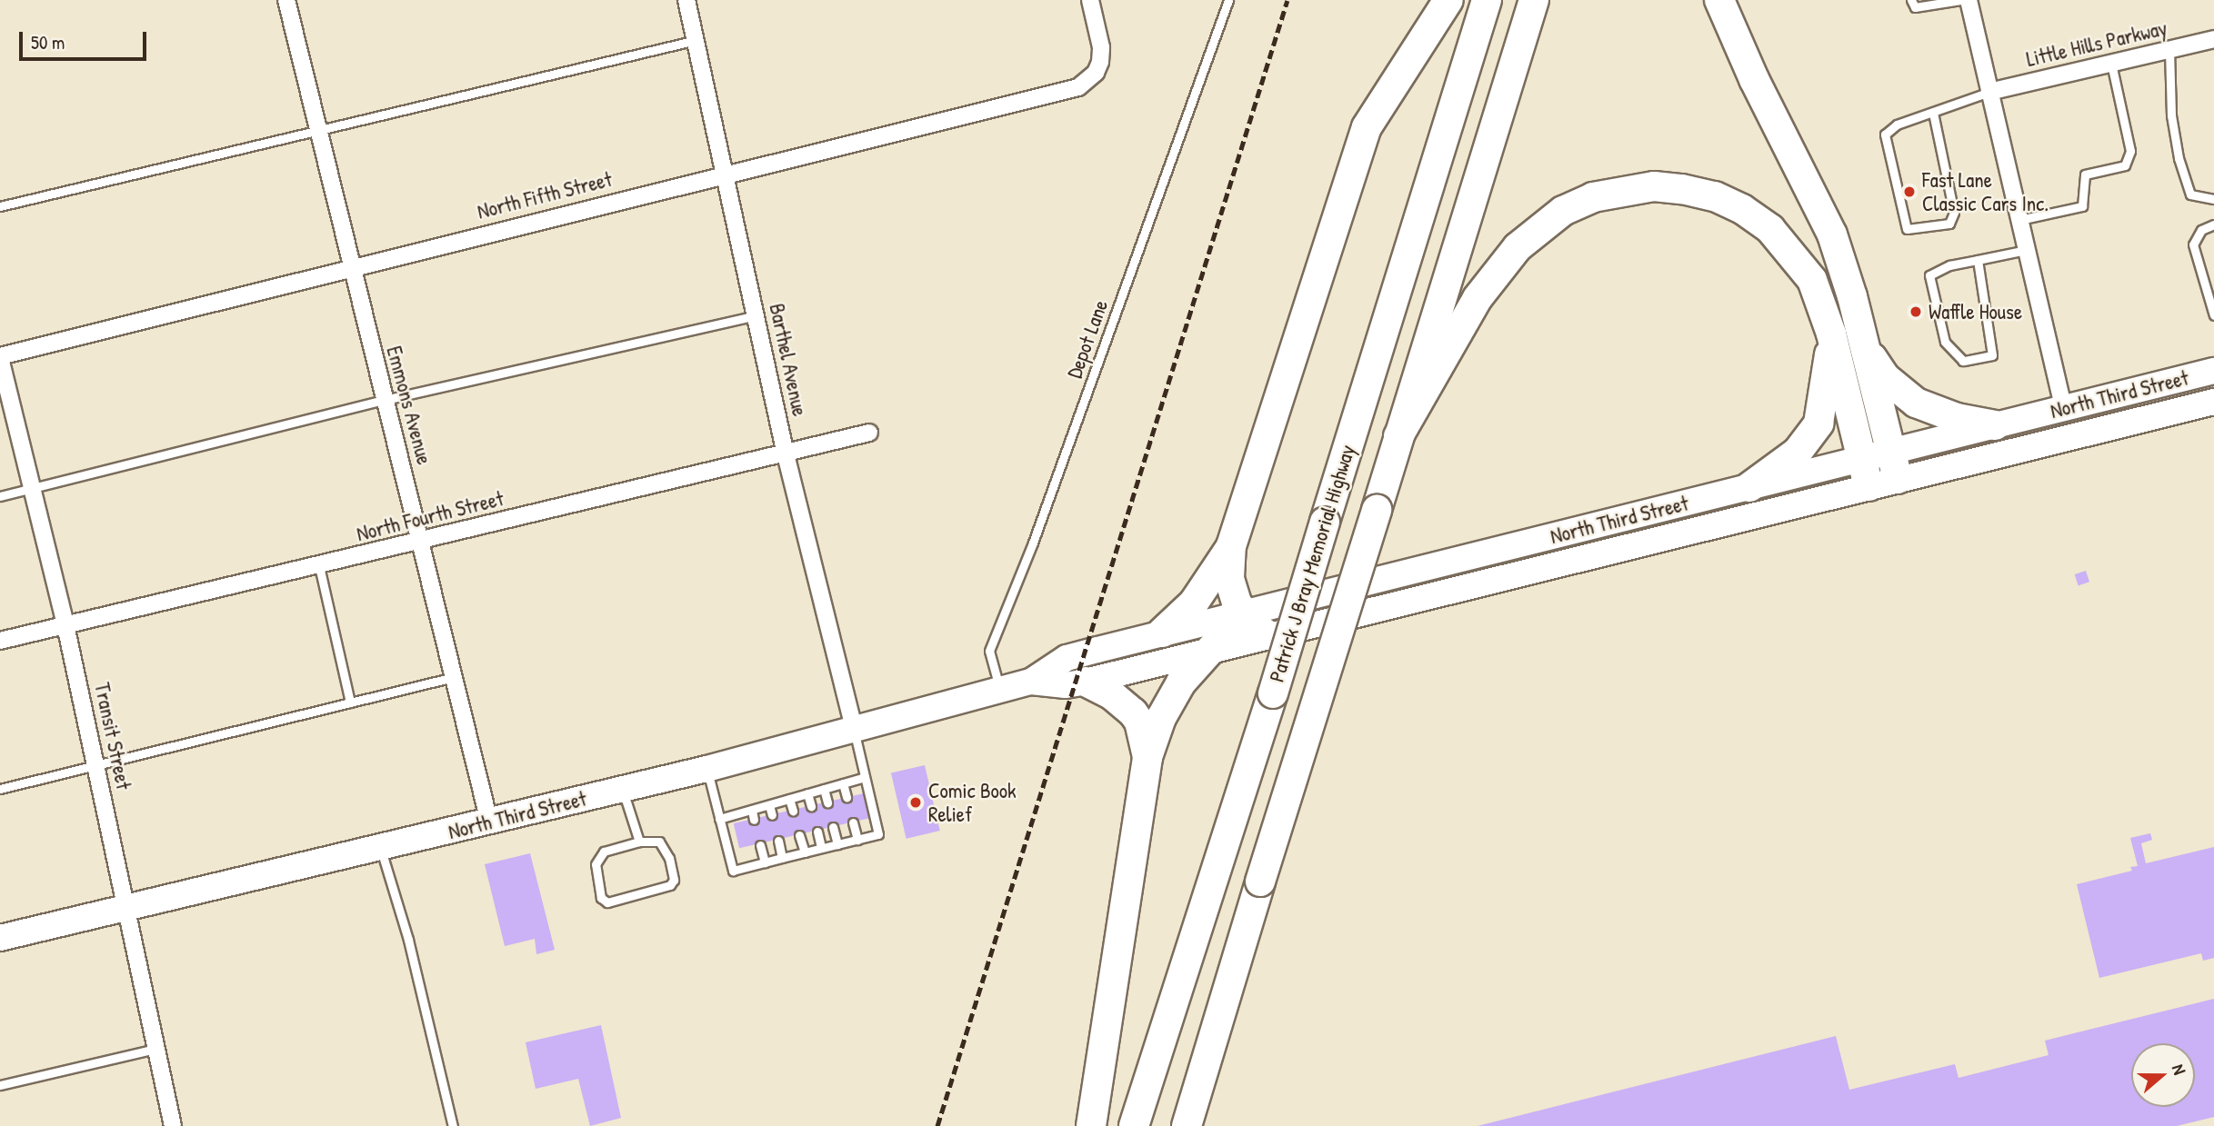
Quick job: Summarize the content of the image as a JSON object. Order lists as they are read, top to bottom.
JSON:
{
  "streets": {
    "highway": ["Patrick J Bray Memorial Highway"],
    "main road": ["North Third Street"],
    "street": [
      "Little Hills Parkway",
      "North Fifth Street",
      "Barthel Avenue",
      "Emmons Avenue",
      "North Fourth Street",
      "Transit Street"
    ],
    "lane": ["Depot Lane"]
  },
  "crossings": [
    ["North Fifth Street", "Barthel Avenue"],
    ["North Fifth Street", "Emmons Avenue"],
    ["North Fifth Street", "Transit Street"],
    ["Depot Lane", "North Third Street"],
    ["Barthel Avenue", "North Third Street"],
    ["Barthel Avenue", "North Fourth Street"],
    ["North Third Street", "Emmons Avenue"],
    ["North Third Street", "Transit Street"],
    ["Emmons Avenue", "North Fourth Street"],
    ["North Fourth Street", "Transit Street"]
  ],
  "places": ["Fast Lane Classic Cars Inc.", "Waffle House", "Comic Book Relief"],
  "scale_bar": "50 m",
  "north": "right"
}
